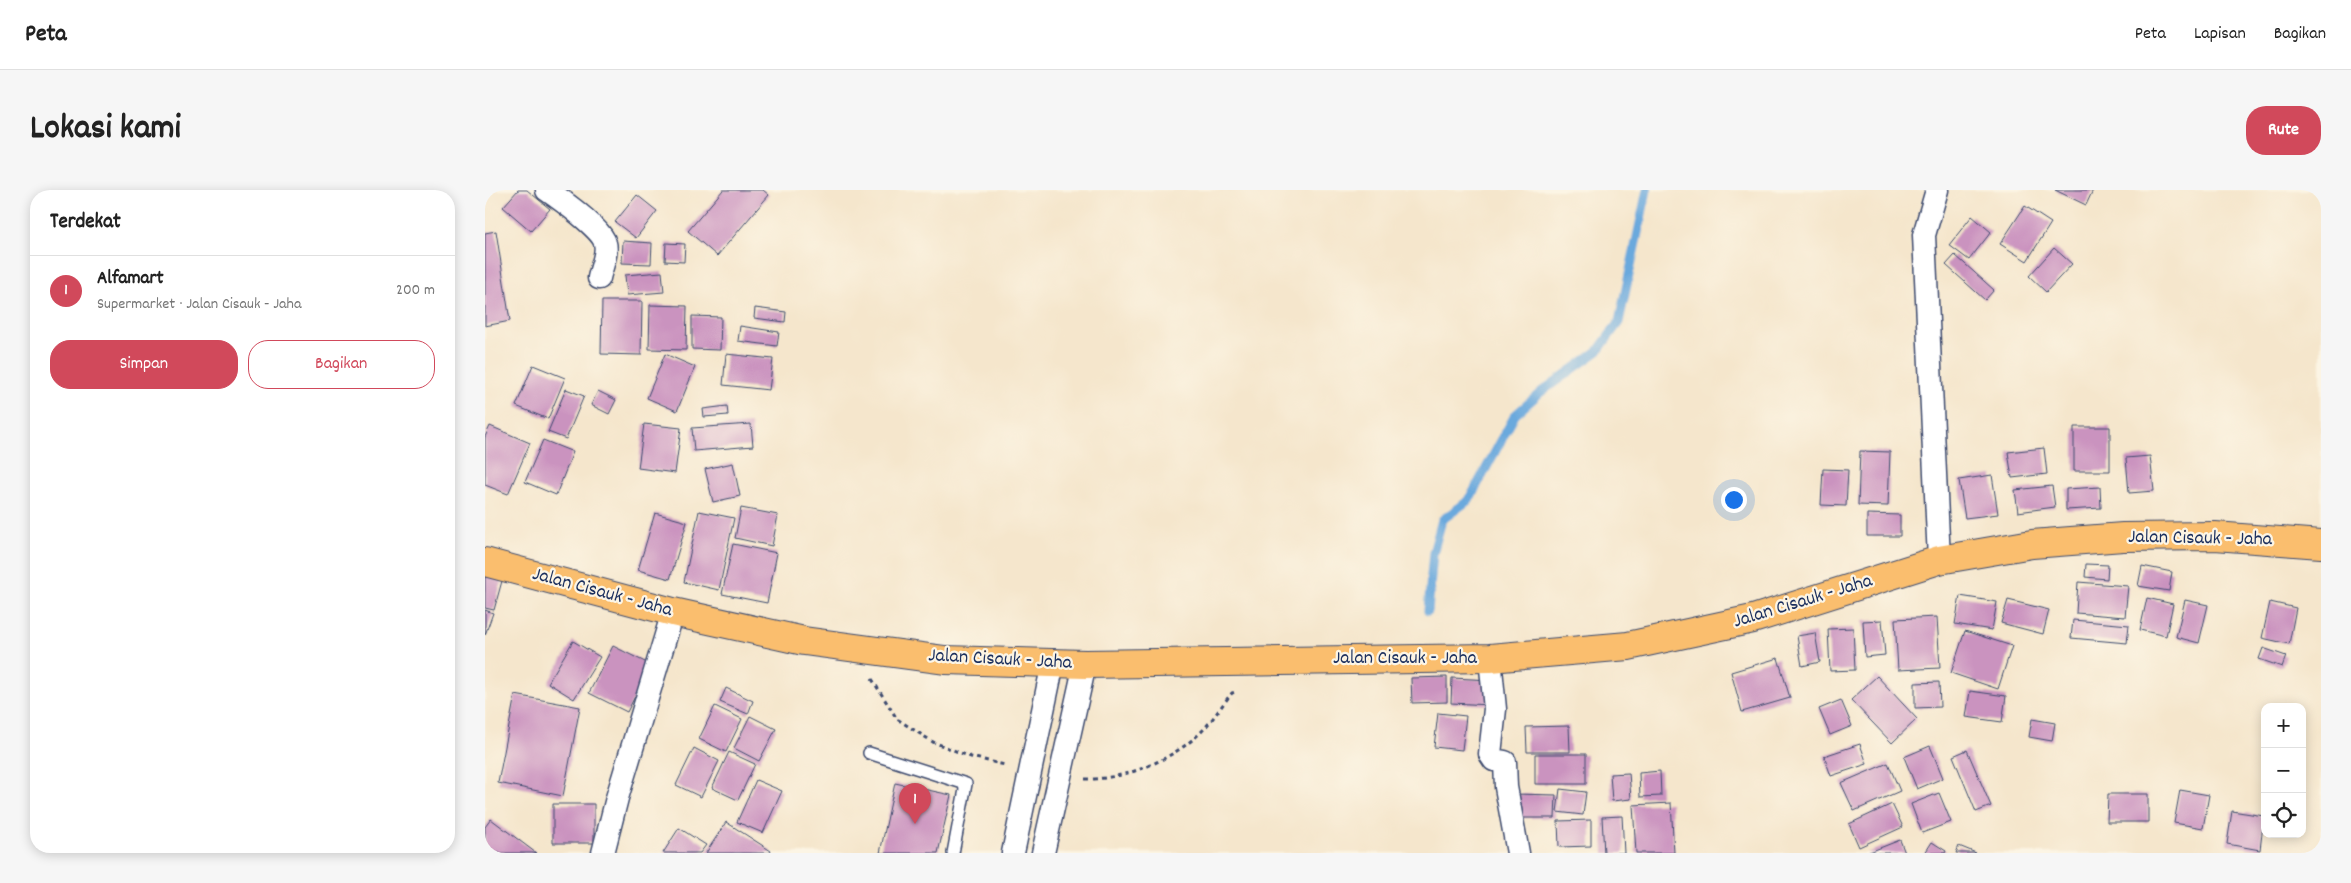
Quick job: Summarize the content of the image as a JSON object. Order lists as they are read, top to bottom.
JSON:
{
  "streets": {
    "main road": ["Jalan Cisauk - Jaha"]
  },
  "page": {
    "header": "Peta",
    "nav": ["Peta", "Lapisan", "Bagikan"],
    "title": "Lokasi kami",
    "buttons": [
      "Rute",
      ["Simpan", "Bagikan"]
    ],
    "heading": "Terdekat",
    "list": [
      {
        "mark": "1",
        "name": "Alfamart",
        "note": "Supermarket · Jalan Cisauk - Jaha",
        "value": "200 m"
      }
    ],
    "map_buttons": ["+", "−"],
    "pins": "1"
  }
}
